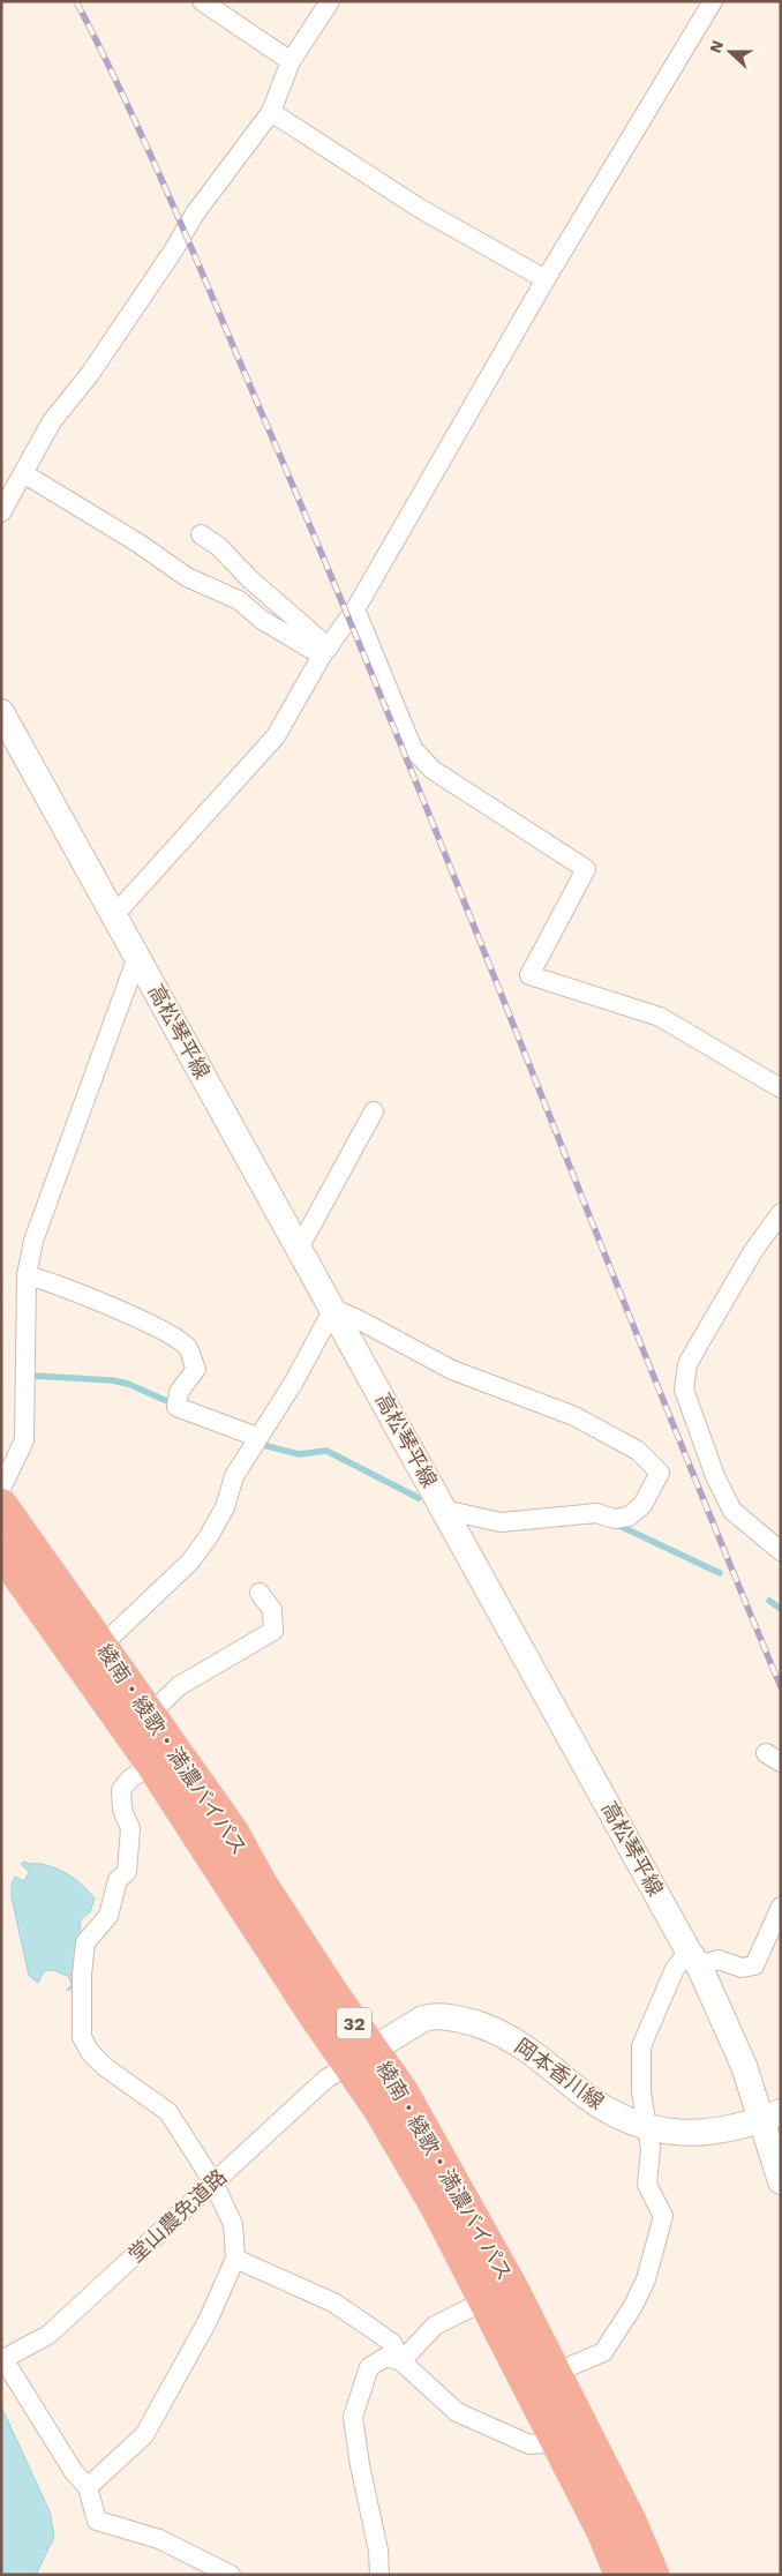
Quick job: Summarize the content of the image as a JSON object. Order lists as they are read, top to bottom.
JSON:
{
  "streets": {
    "highway": ["綾南・綾歌・満濃バイパス", "32"],
    "main road": ["高松琴平線", "岡本香川線"],
    "street": ["堂山農免道路"]
  },
  "crossings": [
    ["高松琴平線", "岡本香川線"],
    ["綾南・綾歌・満濃バイパス", "岡本香川線"],
    ["綾南・綾歌・満濃バイパス", "堂山農免道路"],
    ["岡本香川線", "堂山農免道路"]
  ],
  "north": "left"
}
